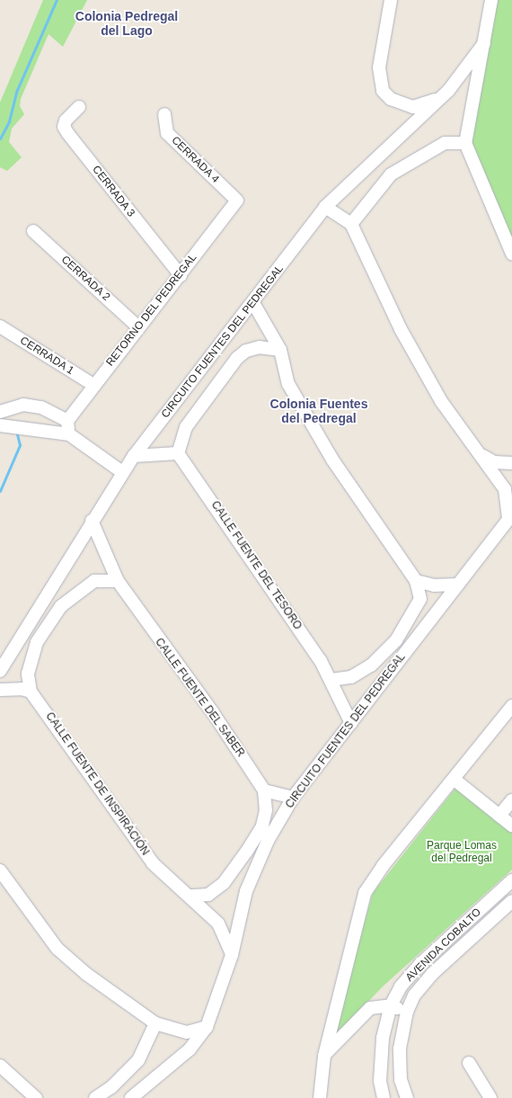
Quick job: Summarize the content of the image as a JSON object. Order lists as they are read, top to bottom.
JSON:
{
  "streets": {
    "street": [
      "CERRADA 4",
      "CERRADA 3",
      "CERRADA 2",
      "RETORNO DEL PEDREGAL",
      "CIRCUITO FUENTES DEL PEDREGAL",
      "CERRADA 1",
      "CALLE FUENTE DEL TESORO",
      "CALLE FUENTE DEL SABER",
      "CALLE FUENTE DE INSPIRACIÓN",
      "AVENIDA COBALTO"
    ]
  },
  "crossings": [
    ["CERRADA 4", "RETORNO DEL PEDREGAL"],
    ["CERRADA 3", "RETORNO DEL PEDREGAL"],
    ["CERRADA 2", "RETORNO DEL PEDREGAL"],
    ["RETORNO DEL PEDREGAL", "CERRADA 1"],
    ["CIRCUITO FUENTES DEL PEDREGAL", "CALLE FUENTE DEL TESORO"],
    ["CIRCUITO FUENTES DEL PEDREGAL", "CALLE FUENTE DEL SABER"],
    ["CIRCUITO FUENTES DEL PEDREGAL", "CALLE FUENTE DE INSPIRACIÓN"]
  ],
  "districts": ["Colonia Pedregal del Lago", "Colonia Fuentes del Pedregal"],
  "parks": ["Parque Lomas del Pedregal"]
}
